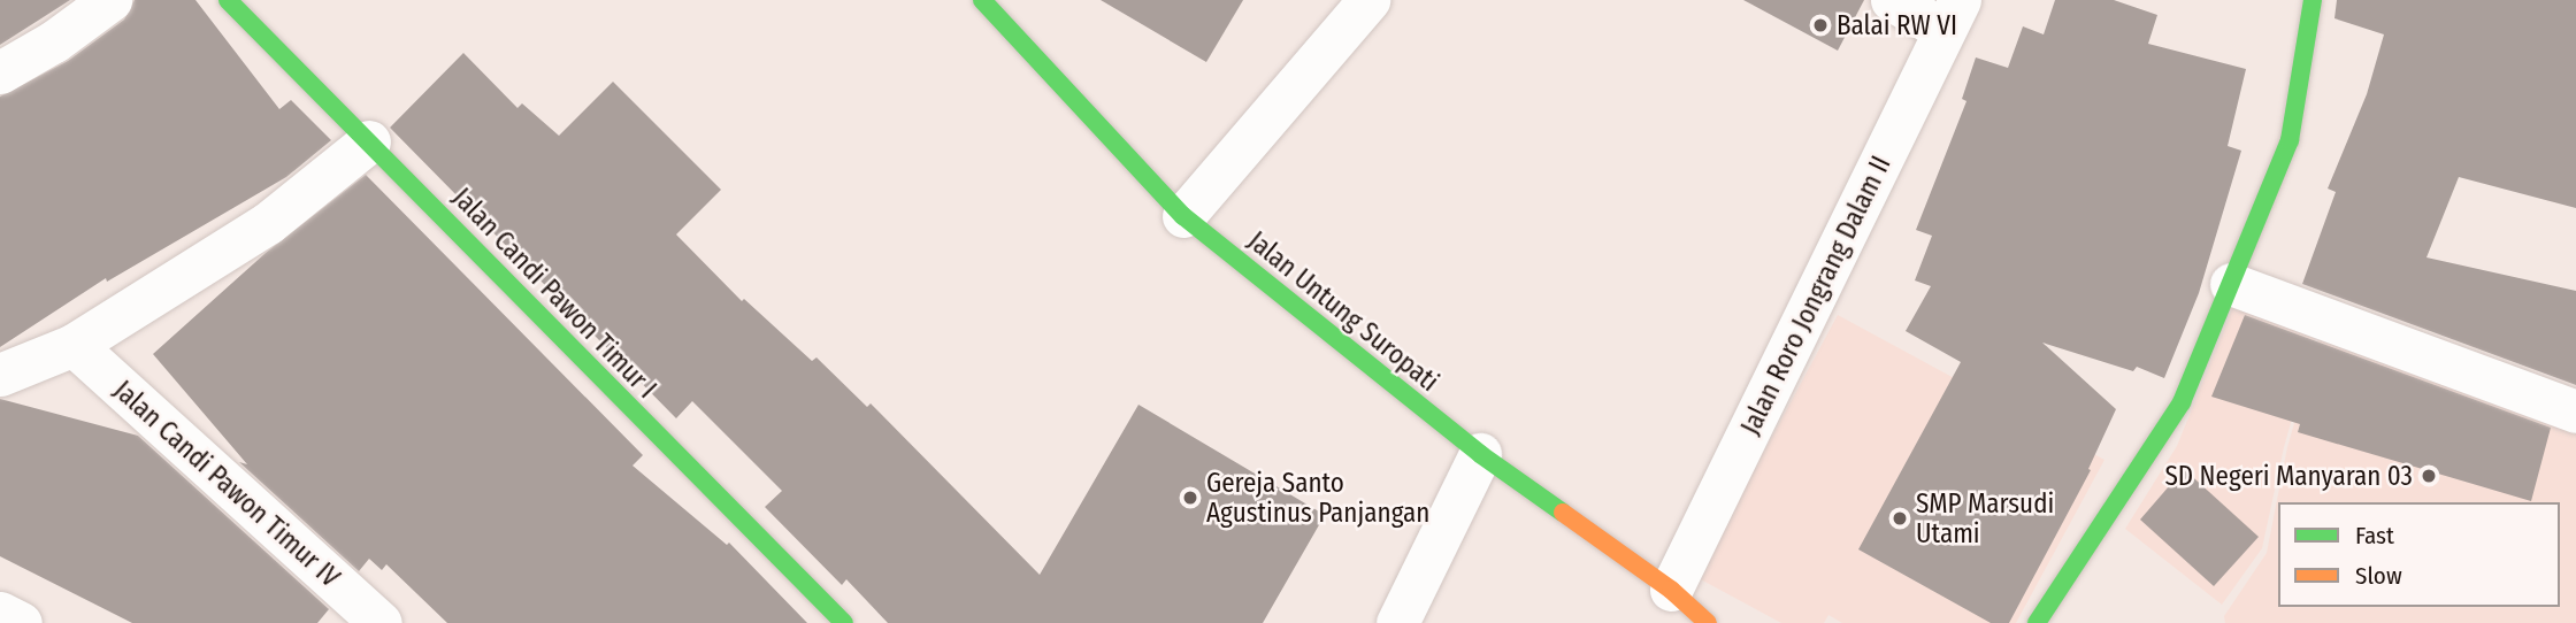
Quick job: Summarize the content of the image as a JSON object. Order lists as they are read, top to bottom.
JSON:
{
  "streets": {
    "street": [
      "Jalan Candi Pawon Timur I",
      "Jalan Roro Jongrang Dalam II",
      "Jalan Untung Suropati",
      "Jalan Candi Pawon Timur IV"
    ]
  },
  "crossings": [
    ["Jalan Roro Jongrang Dalam II", "Jalan Untung Suropati"]
  ],
  "places": [
    "Balai RW VI",
    "SD Negeri Manyaran 03",
    "Gereja Santo Agustinus Panjangan",
    "SMP Marsudi Utami"
  ],
  "legend": ["Fast", "Slow"]
}
